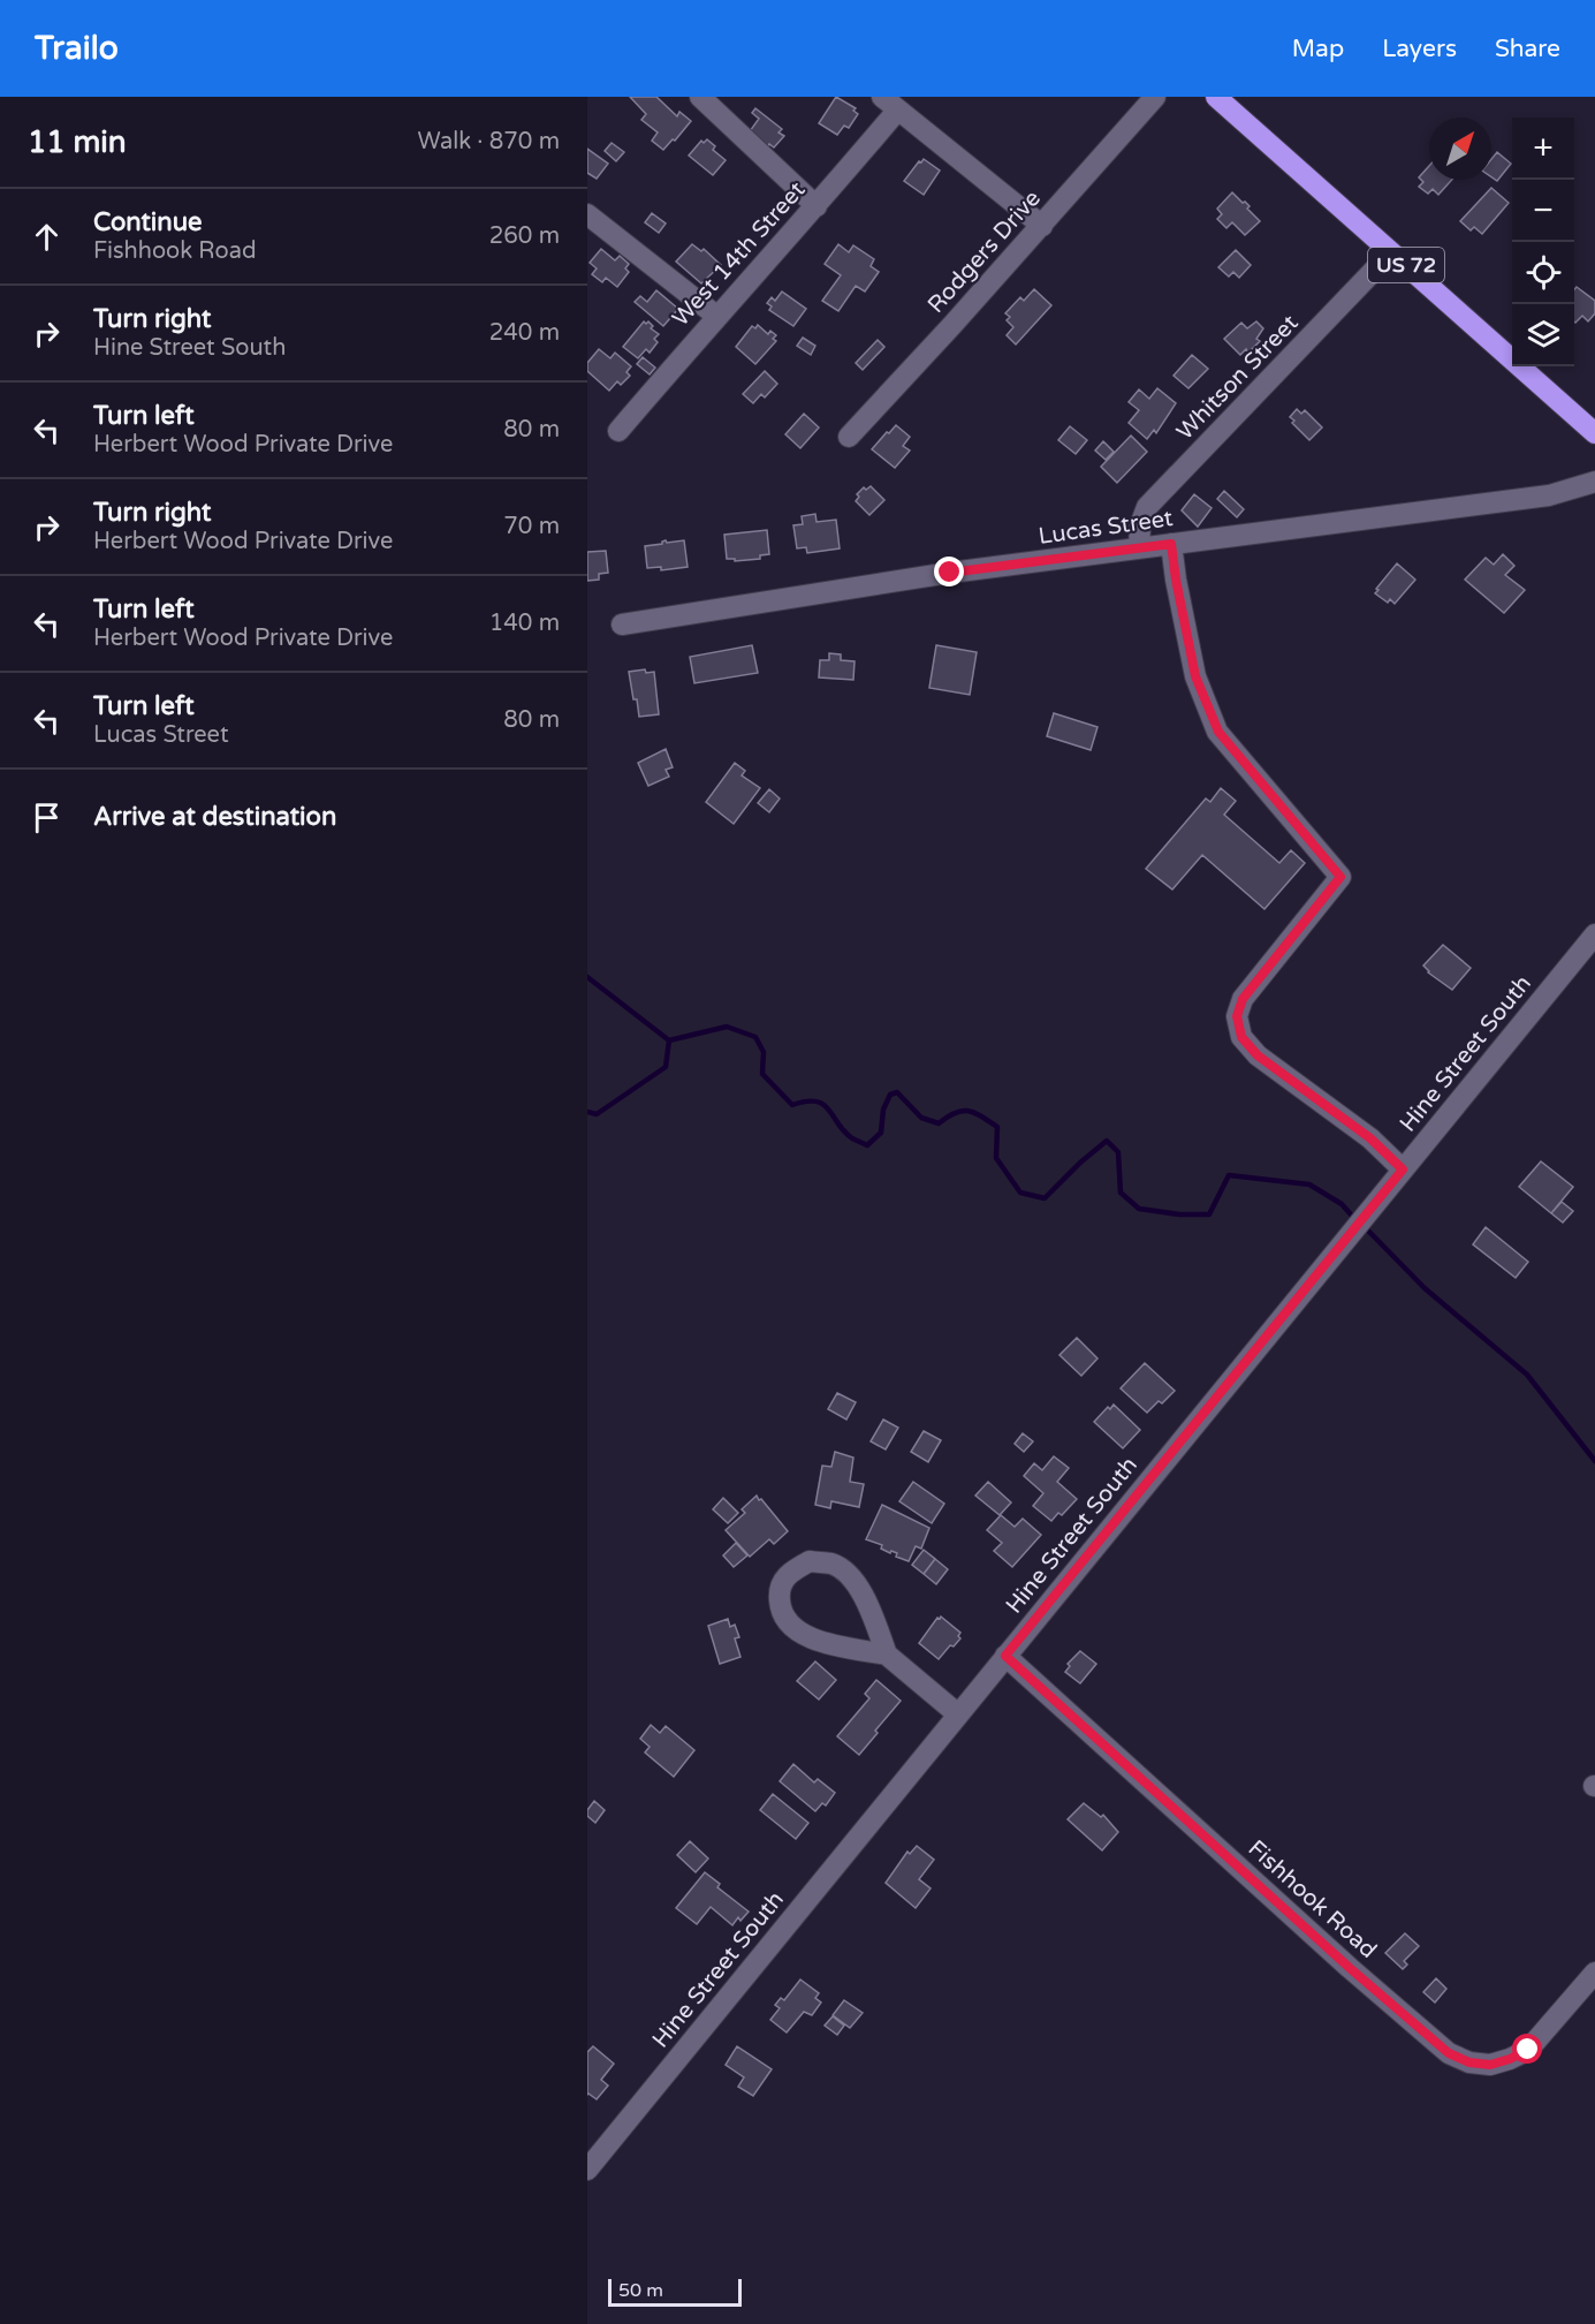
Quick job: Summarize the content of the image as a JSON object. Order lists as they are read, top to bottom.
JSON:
{
  "streets": {
    "highway": ["US 72"],
    "street": [
      "Rodgers Drive",
      "West 14th Street",
      "Whitson Street",
      "Lucas Street",
      "Hine Street South",
      "Fishhook Road"
    ]
  },
  "crossings": [
    ["US 72", "Whitson Street"],
    ["Whitson Street", "Lucas Street"],
    ["Hine Street South", "Fishhook Road"]
  ],
  "scale_bar": "50 m",
  "north": "top right",
  "page": {
    "header": "Trailo",
    "nav": ["Map", "Layers", "Share"],
    "heading": ["11 min", "Walk · 870 m"],
    "map_buttons": ["+", "−"],
    "list": [
      ["Continue", "Fishhook Road", "260 m"],
      ["Turn right", "Hine Street South", "240 m"],
      ["Turn left", "Herbert Wood Private Drive", "80 m"],
      ["Turn right", "Herbert Wood Private Drive", "70 m"],
      ["Turn left", "Herbert Wood Private Drive", "140 m"],
      ["Turn left", "Lucas Street", "80 m"],
      "Arrive at destination"
    ],
    "scale": "50 m"
  }
}
